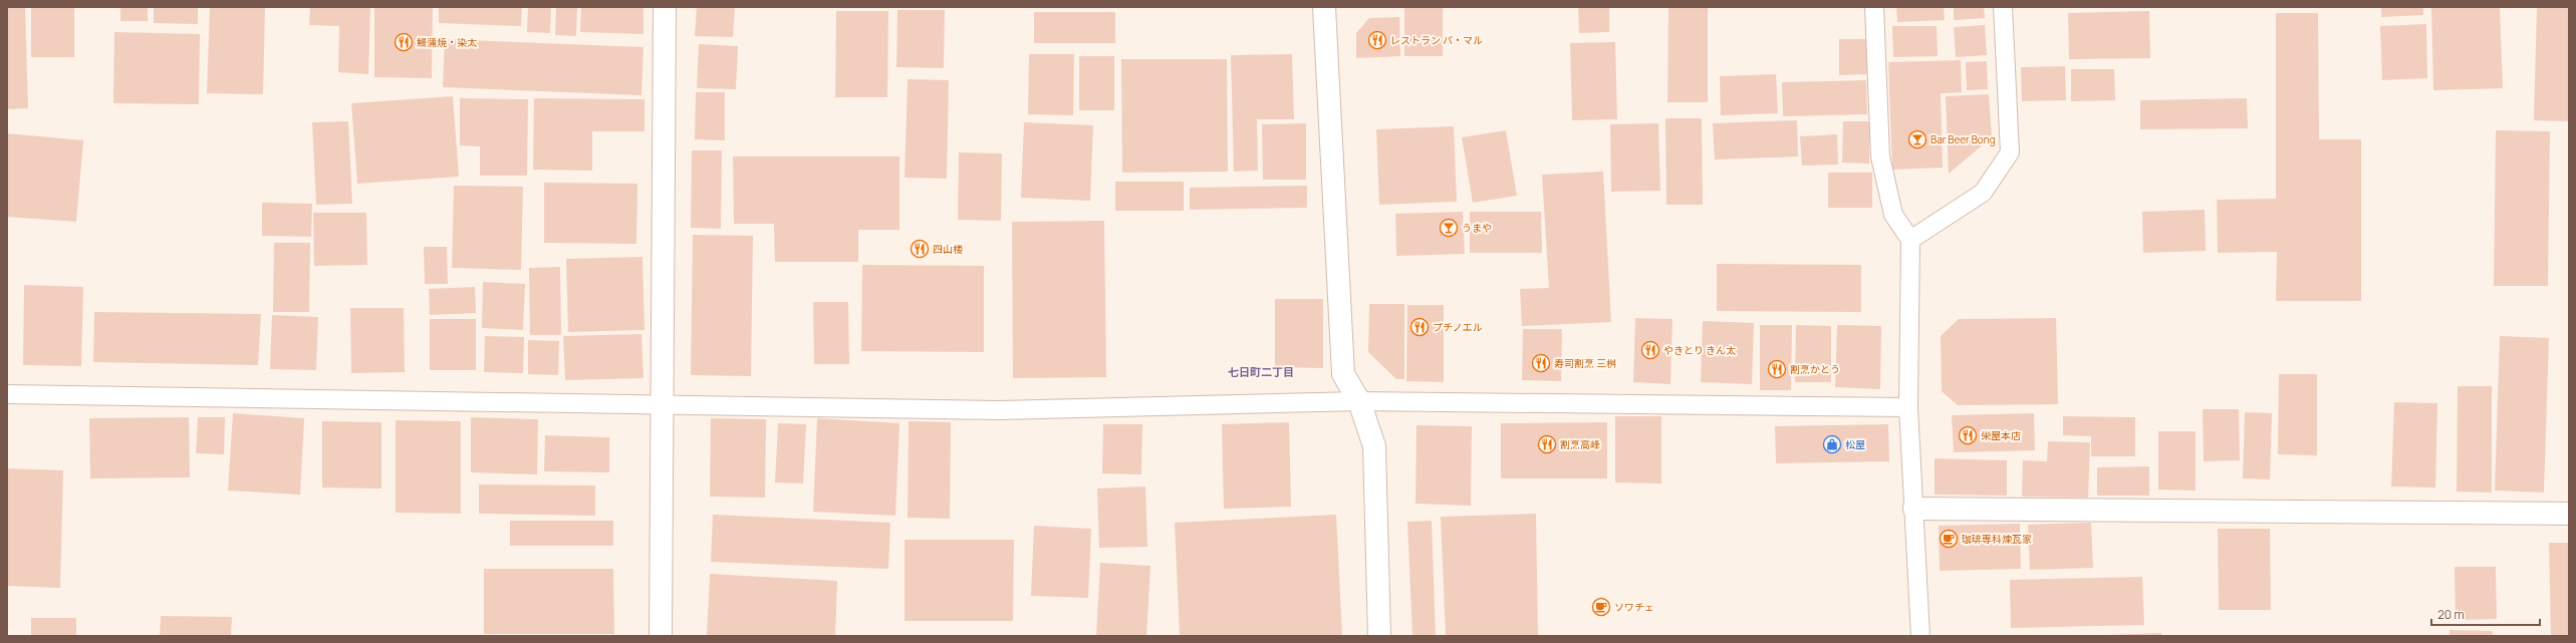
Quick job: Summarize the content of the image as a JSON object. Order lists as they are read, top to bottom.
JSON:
{
  "districts": ["七日町二丁目"],
  "places": {
    "restaurant": [
      "レストラン パ・マル",
      "鰻蒲焼・染太",
      "四山楼",
      "プチノエル",
      "やきとり きん太",
      "寿司割烹 三桝",
      "割烹かとう",
      "栄屋本店",
      "割烹高峰"
    ],
    "bar": ["Bar Beer Bong", "うまや"],
    "shop": ["松屋"],
    "cafe": ["珈琲専科煉瓦家", "ソワチェ"]
  },
  "scale_bar": "20 m"
}
